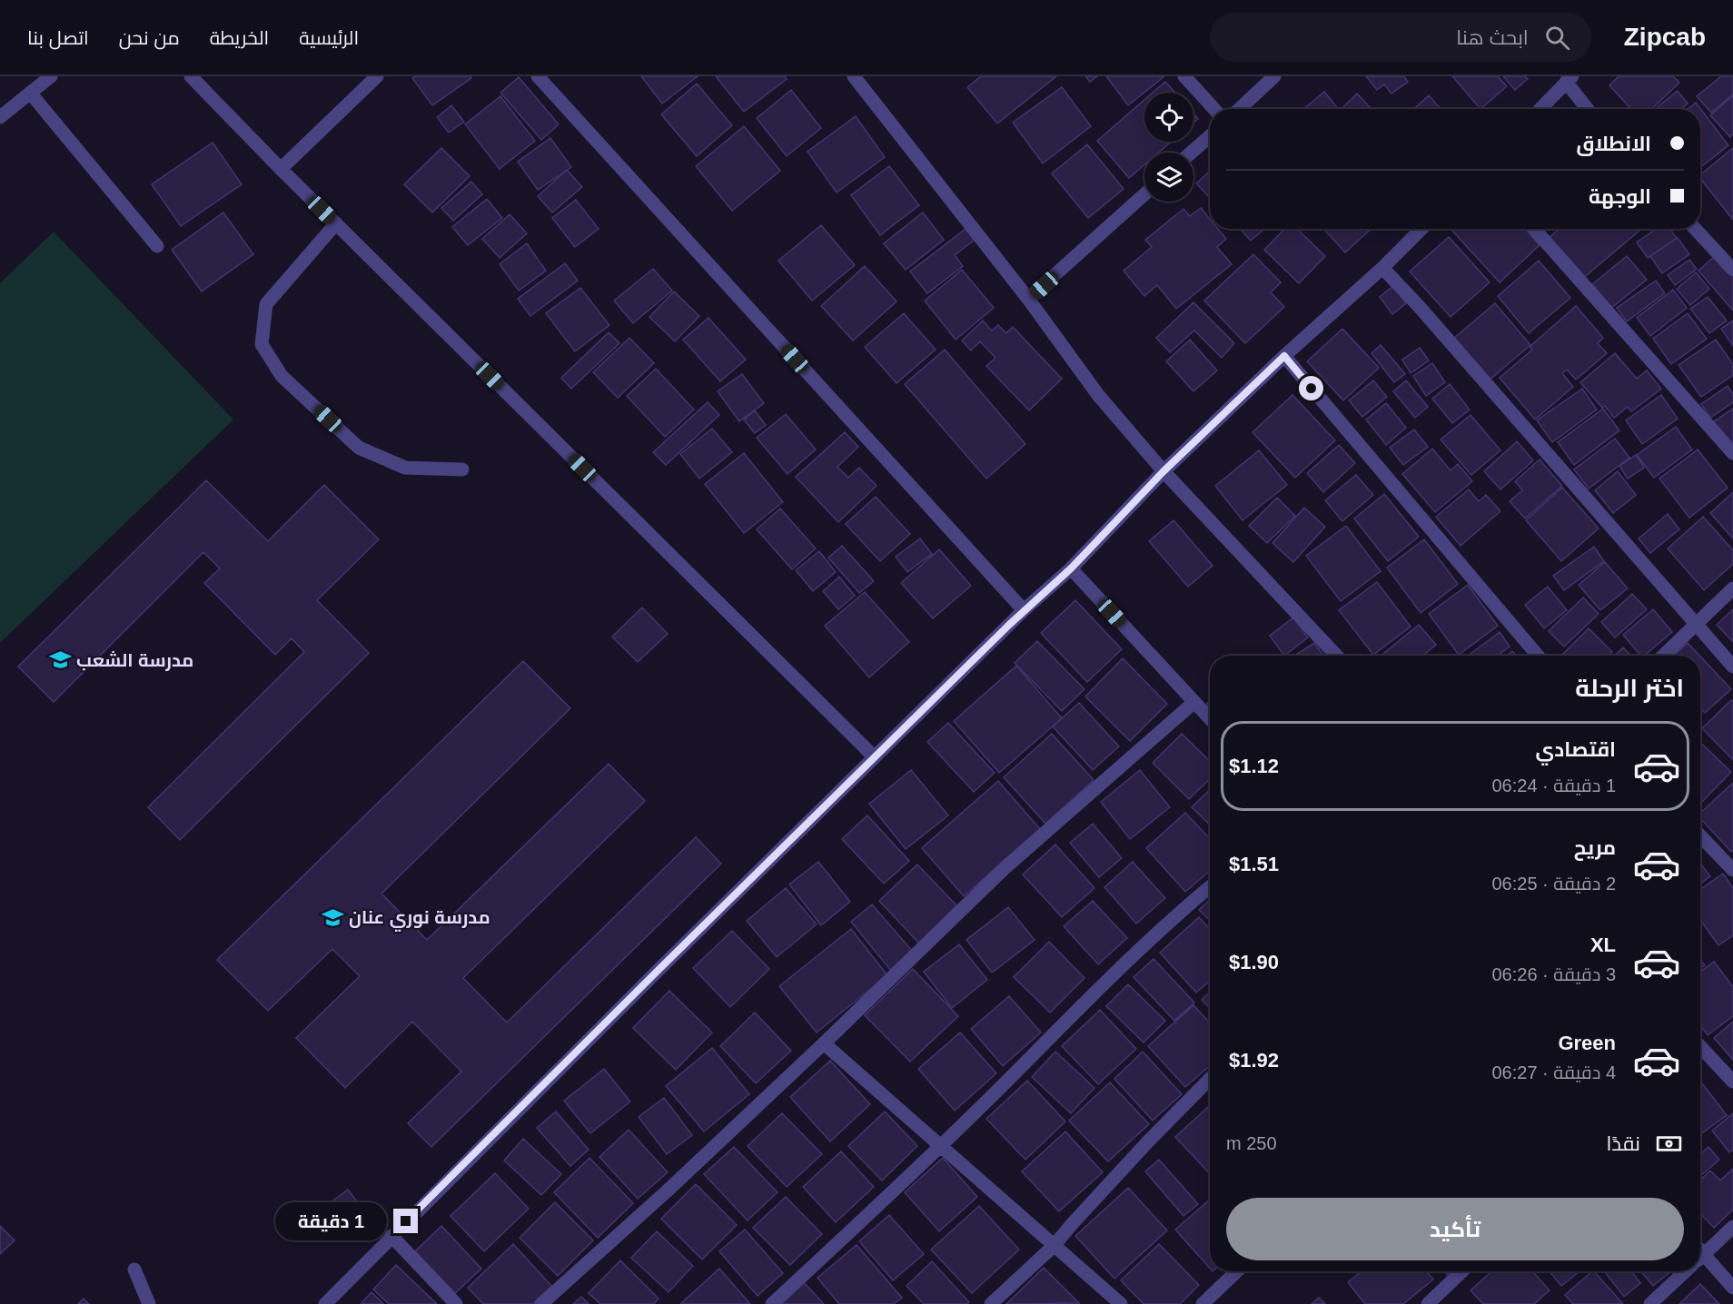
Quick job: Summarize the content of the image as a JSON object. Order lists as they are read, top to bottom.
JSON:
{
  "places": {
    "school or university": ["مدرسة الشعب", "مدرسة نوري عنان"]
  },
  "page": {
    "header": "Zipcab",
    "search": "ابحث هنا",
    "nav": [
      "الرئيسية",
      "الخريطة",
      "من نحن",
      "اتصل بنا"
    ],
    "banner": ["الانطلاق", "الوجهة"],
    "heading": "اختر الرحلة",
    "list": [
      {
        "name": "اقتصادي",
        "note": "1 دقيقة · 06:24",
        "value": "$1.12"
      },
      {
        "name": "مريح",
        "note": "2 دقيقة · 06:25",
        "value": "$1.51"
      },
      {
        "name": "XL",
        "note": "3 دقيقة · 06:26",
        "value": "$1.90"
      },
      {
        "name": "Green",
        "note": "4 دقيقة · 06:27",
        "value": "$1.92"
      }
    ],
    "pay": ["نقدًا", "250 m"],
    "buttons": "تأكيد",
    "bubble": "1 دقيقة"
  }
}
